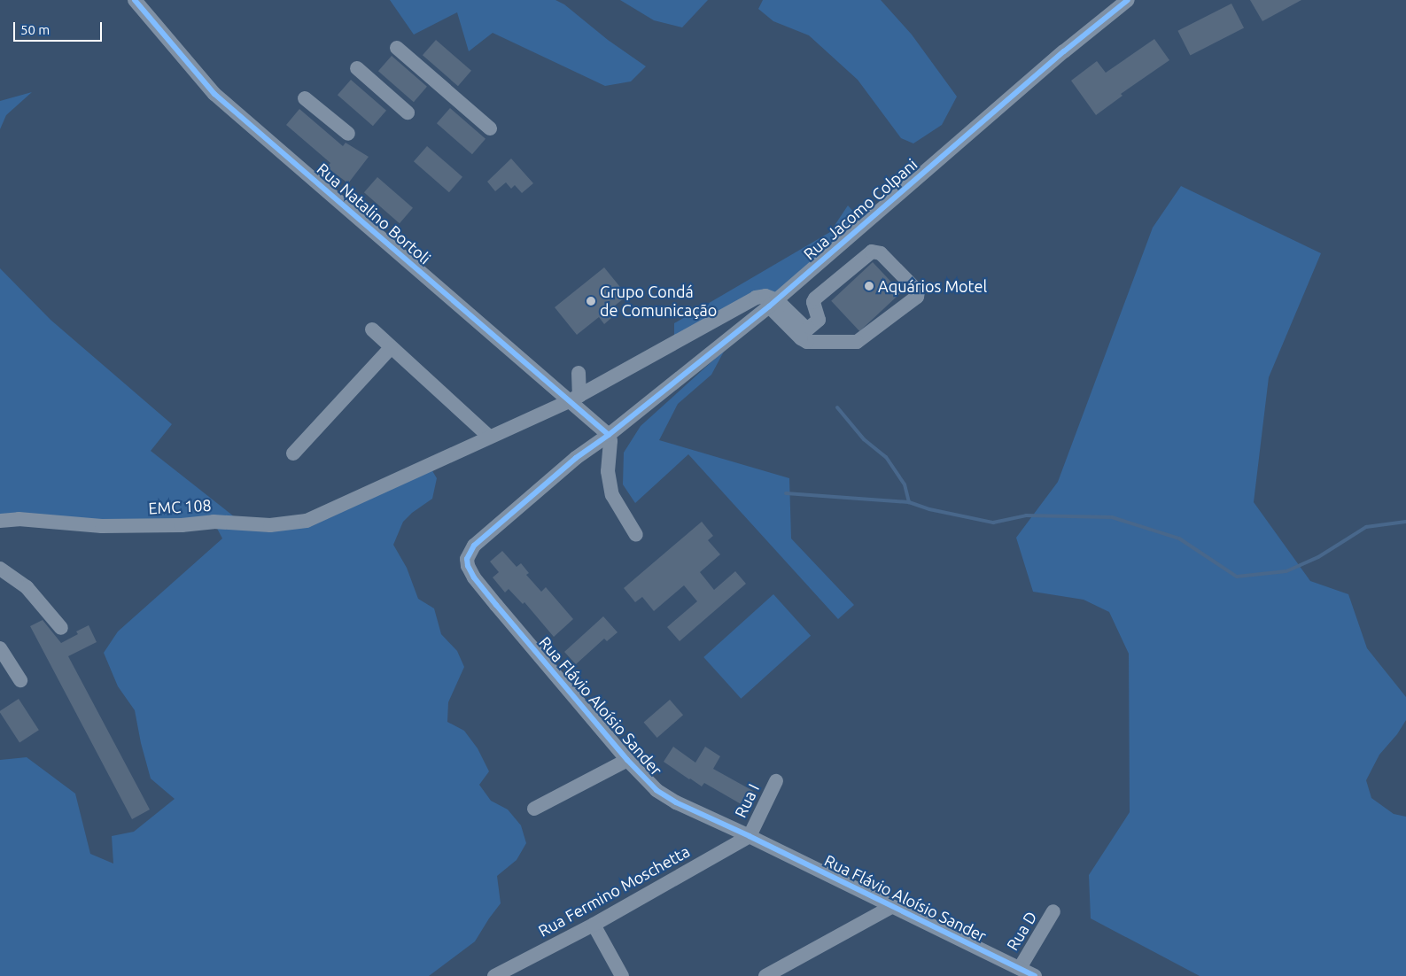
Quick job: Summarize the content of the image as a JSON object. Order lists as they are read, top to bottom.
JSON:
{
  "streets": {
    "street": [
      "Rua Jacomo Colpani",
      "Rua Natalino Bortoli",
      "EMC 108",
      "Rua Flávio Aloísio Sander",
      "Rua I",
      "Rua Fermino Moschetta",
      "Rua D"
    ]
  },
  "crossings": [
    ["Rua Jacomo Colpani", "Rua Natalino Bortoli"],
    ["Rua Jacomo Colpani", "EMC 108"],
    ["Rua Jacomo Colpani", "Rua Flávio Aloísio Sander"],
    ["Rua Natalino Bortoli", "EMC 108"],
    ["Rua Natalino Bortoli", "Rua Flávio Aloísio Sander"],
    ["Rua Flávio Aloísio Sander", "Rua I"],
    ["Rua Flávio Aloísio Sander", "Rua Fermino Moschetta"],
    ["Rua Flávio Aloísio Sander", "Rua D"],
    ["Rua I", "Rua Fermino Moschetta"]
  ],
  "places": ["Aquários Motel", "Grupo Condá de Comunicação"],
  "scale_bar": "50 m"
}
